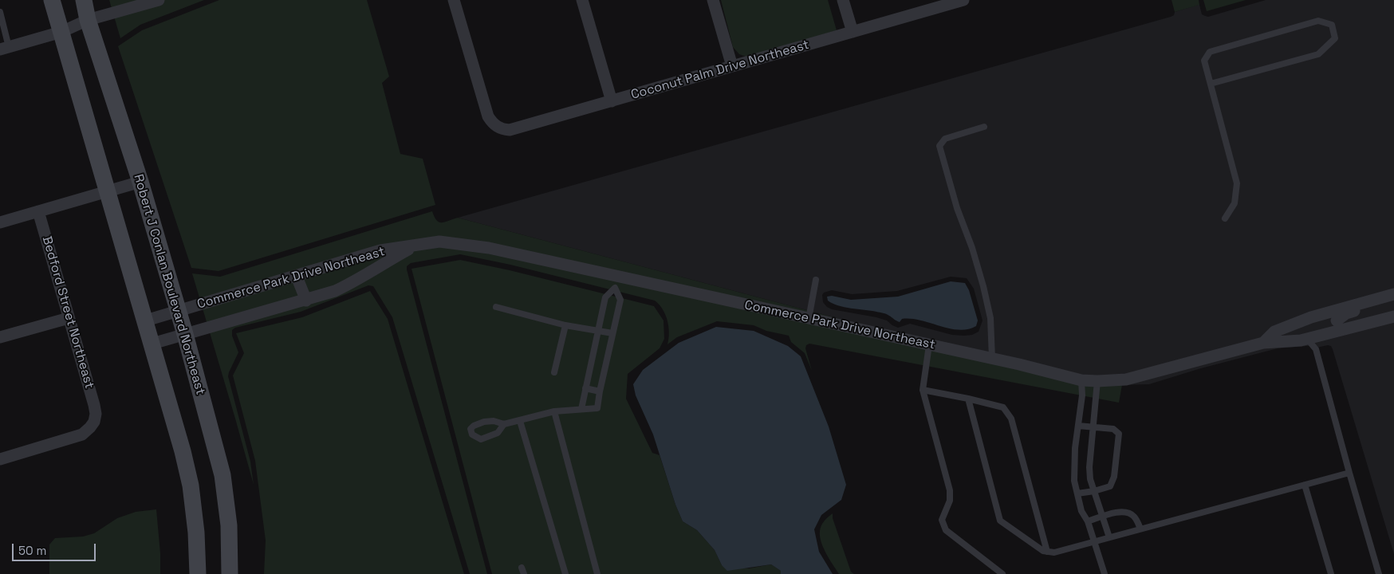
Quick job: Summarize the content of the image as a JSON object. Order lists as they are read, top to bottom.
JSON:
{
  "streets": {
    "main road": ["Robert J Conlan Boulevard Northeast"],
    "street": ["Coconut Palm Drive Northeast", "Commerce Park Drive Northeast", "Bedford Street Northeast"]
  },
  "crossings": [
    ["Commerce Park Drive Northeast", "Robert J Conlan Boulevard Northeast"]
  ],
  "scale_bar": "50 m"
}
